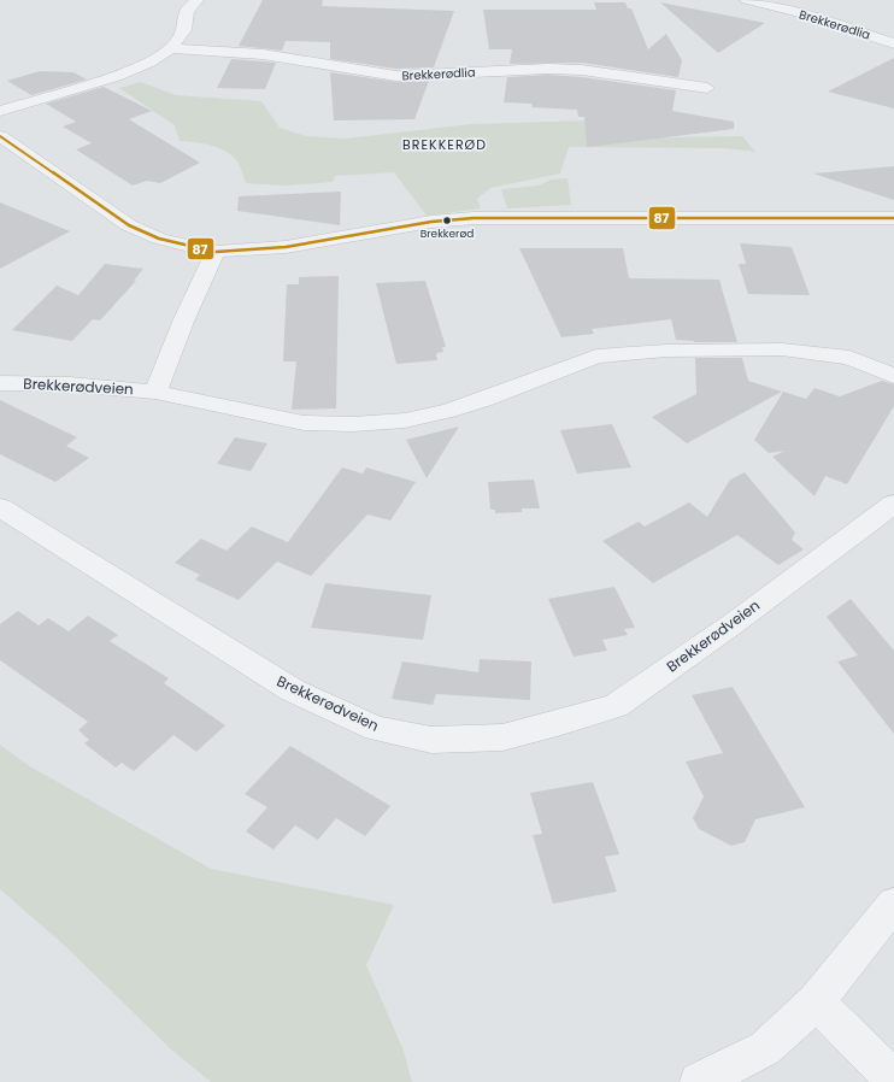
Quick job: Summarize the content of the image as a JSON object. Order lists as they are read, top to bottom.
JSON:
{
  "streets": {
    "street": ["Brekkerødlia", "Brekkerødveien"]
  },
  "districts": ["BREKKERØD"],
  "places": ["Brekkerød"],
  "lines": ["transit line 87"]
}
